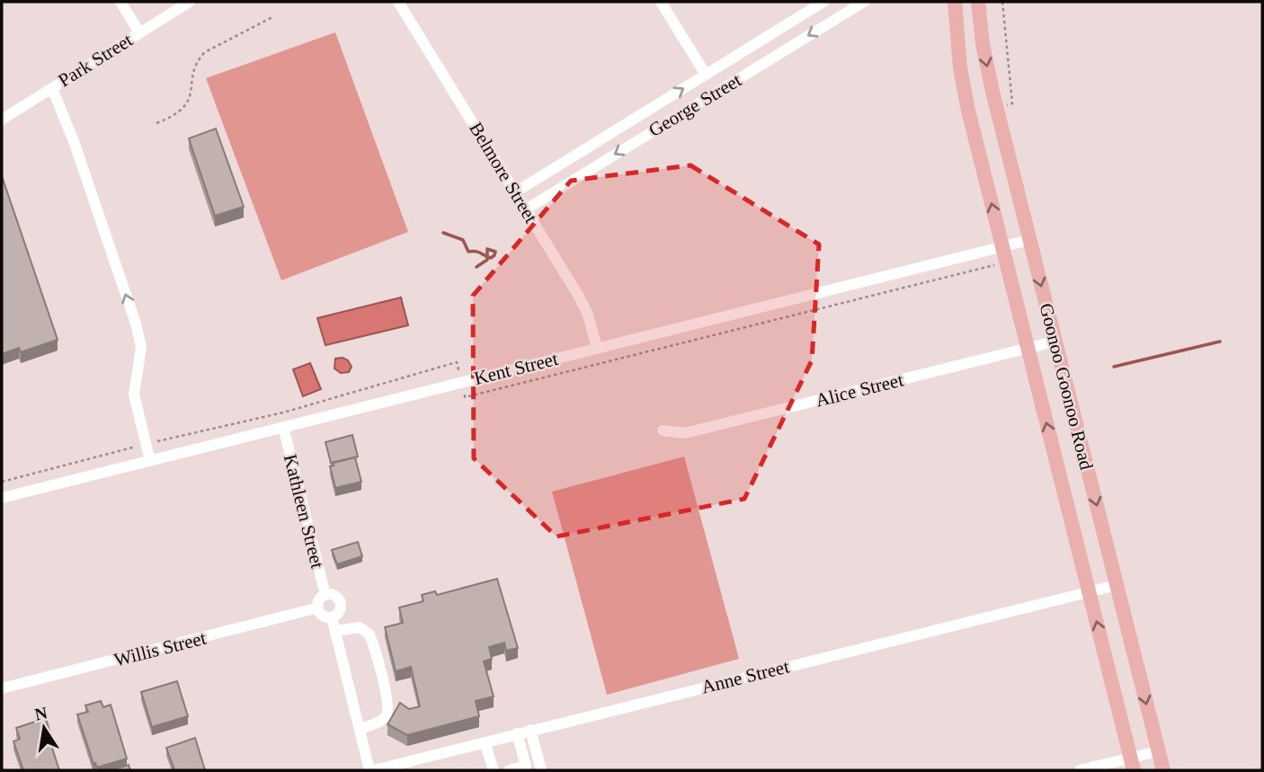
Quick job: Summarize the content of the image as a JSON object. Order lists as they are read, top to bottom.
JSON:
{
  "streets": {
    "main road": ["Goonoo Goonoo Road"],
    "street": [
      "Park Street",
      "George Street",
      "Belmore Street",
      "Kent Street",
      "Alice Street",
      "Kathleen Street",
      "Willis Street",
      "Anne Street"
    ]
  },
  "crossings": [
    ["George Street", "Belmore Street"],
    ["Belmore Street", "Kent Street"],
    ["Kent Street", "Goonoo Goonoo Road"],
    ["Kent Street", "Kathleen Street"],
    ["Goonoo Goonoo Road", "Alice Street"],
    ["Goonoo Goonoo Road", "Anne Street"],
    ["Kathleen Street", "Willis Street"]
  ],
  "north": "top"
}
